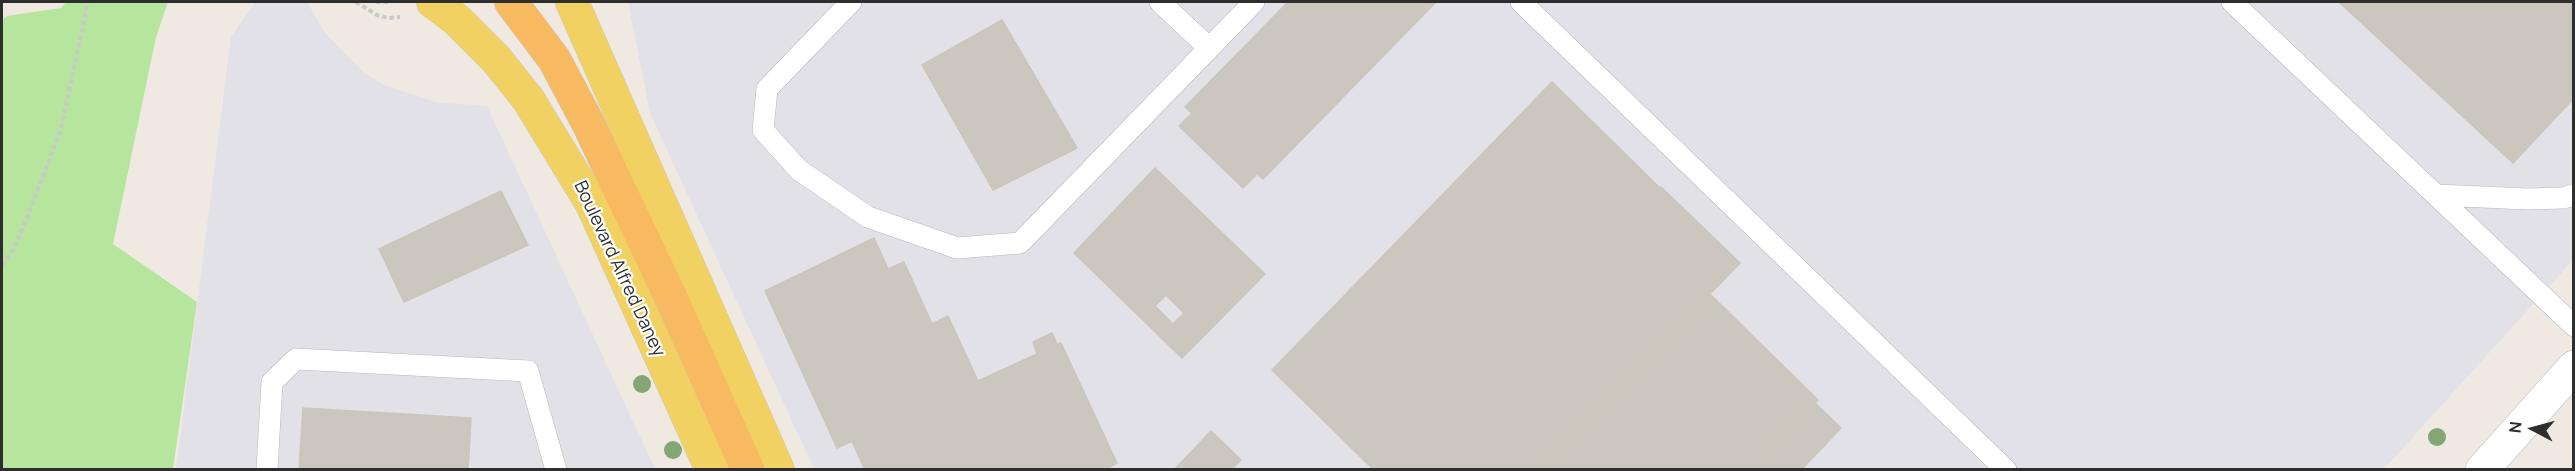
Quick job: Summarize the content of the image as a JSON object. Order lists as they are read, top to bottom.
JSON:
{
  "streets": {
    "main road": ["Boulevard Alfred Daney"]
  },
  "north": "left"
}
